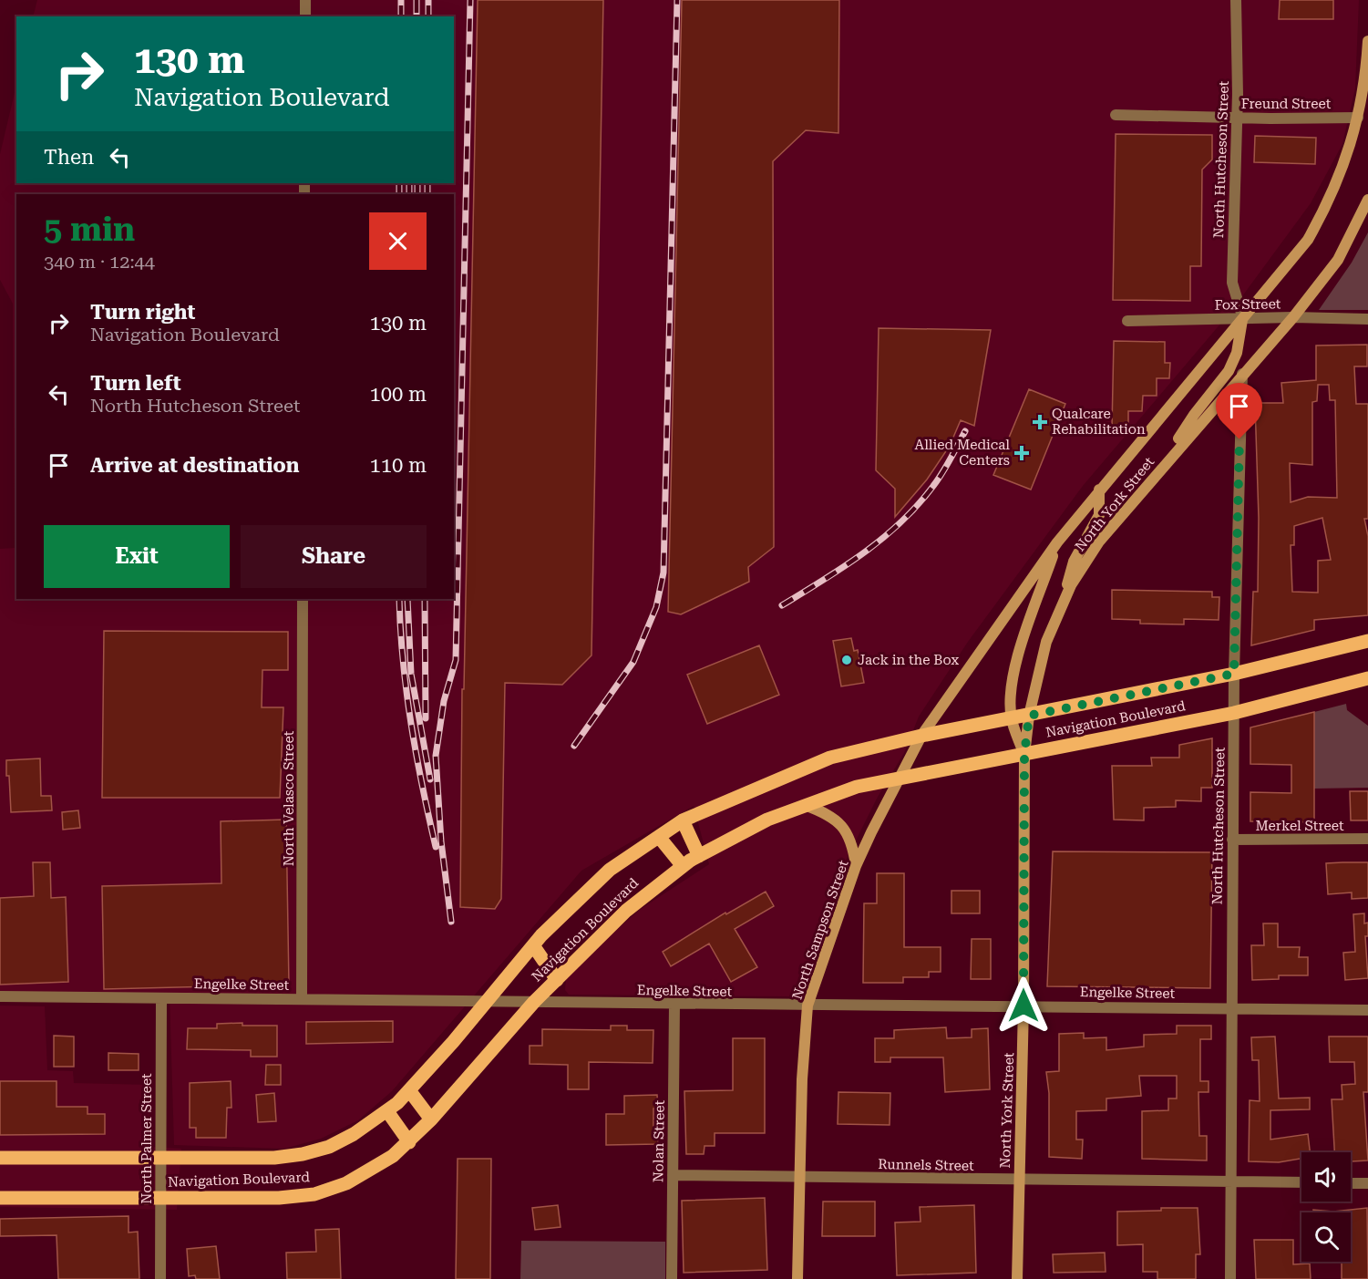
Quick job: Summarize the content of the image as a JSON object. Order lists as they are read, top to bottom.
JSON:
{
  "streets": {
    "main road": ["North York Street", "Navigation Boulevard", "North Sampson Street"],
    "street": [
      "Freund Street",
      "North Hutcheson Street",
      "Fox Street",
      "North Velasco Street",
      "Merkel Street",
      "Engelke Street",
      "North Palmer Street",
      "Nolan Street",
      "Runnels Street"
    ]
  },
  "crossings": [
    ["Freund Street", "North Hutcheson Street"],
    ["Freund Street", "North York Street"],
    ["North Hutcheson Street", "Fox Street"],
    ["North Hutcheson Street", "North York Street"],
    ["North Hutcheson Street", "Navigation Boulevard"],
    ["North Hutcheson Street", "Merkel Street"],
    ["North Hutcheson Street", "Engelke Street"],
    ["North Hutcheson Street", "Runnels Street"],
    ["Fox Street", "North York Street"],
    ["North York Street", "Navigation Boulevard"],
    ["North York Street", "North Sampson Street"],
    ["North York Street", "Engelke Street"],
    ["North York Street", "Runnels Street"],
    ["Navigation Boulevard", "North Sampson Street"],
    ["Navigation Boulevard", "Engelke Street"],
    ["Navigation Boulevard", "North Palmer Street"],
    ["North Velasco Street", "Engelke Street"],
    ["North Sampson Street", "Engelke Street"],
    ["North Sampson Street", "Runnels Street"],
    ["Engelke Street", "North Palmer Street"],
    ["Engelke Street", "Nolan Street"],
    ["Nolan Street", "Runnels Street"]
  ],
  "places": {
    "health": ["Qualcare Rehabilitation", "Allied Medical Centers"],
    "other": ["Jack in the Box"]
  },
  "page": {
    "turn": ["130 m", "Navigation Boulevard"],
    "then": "Then",
    "heading": ["5 min", "340 m · 12:44"],
    "list": [
      {
        "name": "Turn right",
        "note": "Navigation Boulevard",
        "value": "130 m"
      },
      {
        "name": "Turn left",
        "note": "North Hutcheson Street",
        "value": "100 m"
      },
      {
        "name": "Arrive at destination",
        "value": "110 m"
      }
    ],
    "buttons": ["Exit", "Share"]
  }
}
